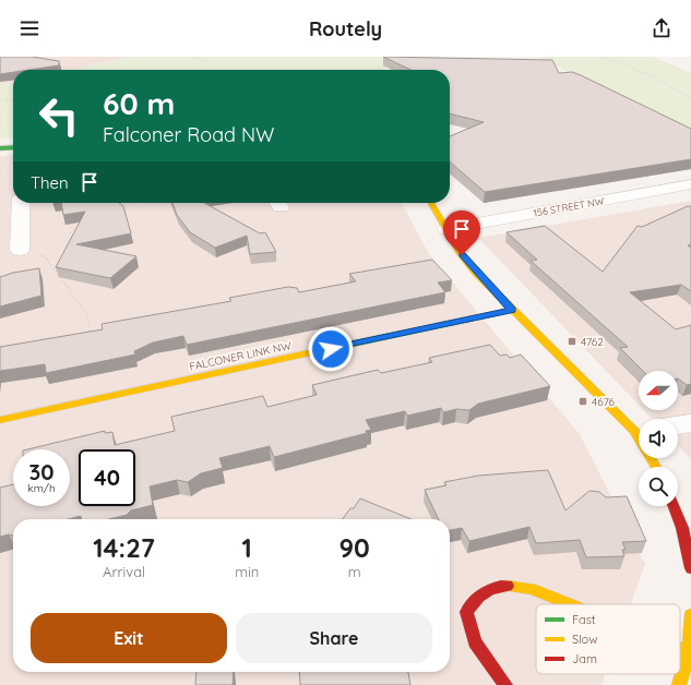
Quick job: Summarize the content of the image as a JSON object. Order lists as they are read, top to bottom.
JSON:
{
  "streets": {
    "street": ["156 STREET NW", "FALCONER LINK NW"]
  },
  "places": {
    "transit": ["4762", "4676"]
  },
  "legend": ["Fast", "Slow", "Jam"],
  "north": "left",
  "page": {
    "header": "Routely",
    "turn": ["60 m", "Falconer Road NW"],
    "then": "Then",
    "speed": "30 km/h",
    "limit": "40",
    "eta": [
      "14:27",
      "Arrival",
      "1",
      "min",
      "90",
      "m"
    ],
    "buttons": ["Exit", "Share"]
  }
}
